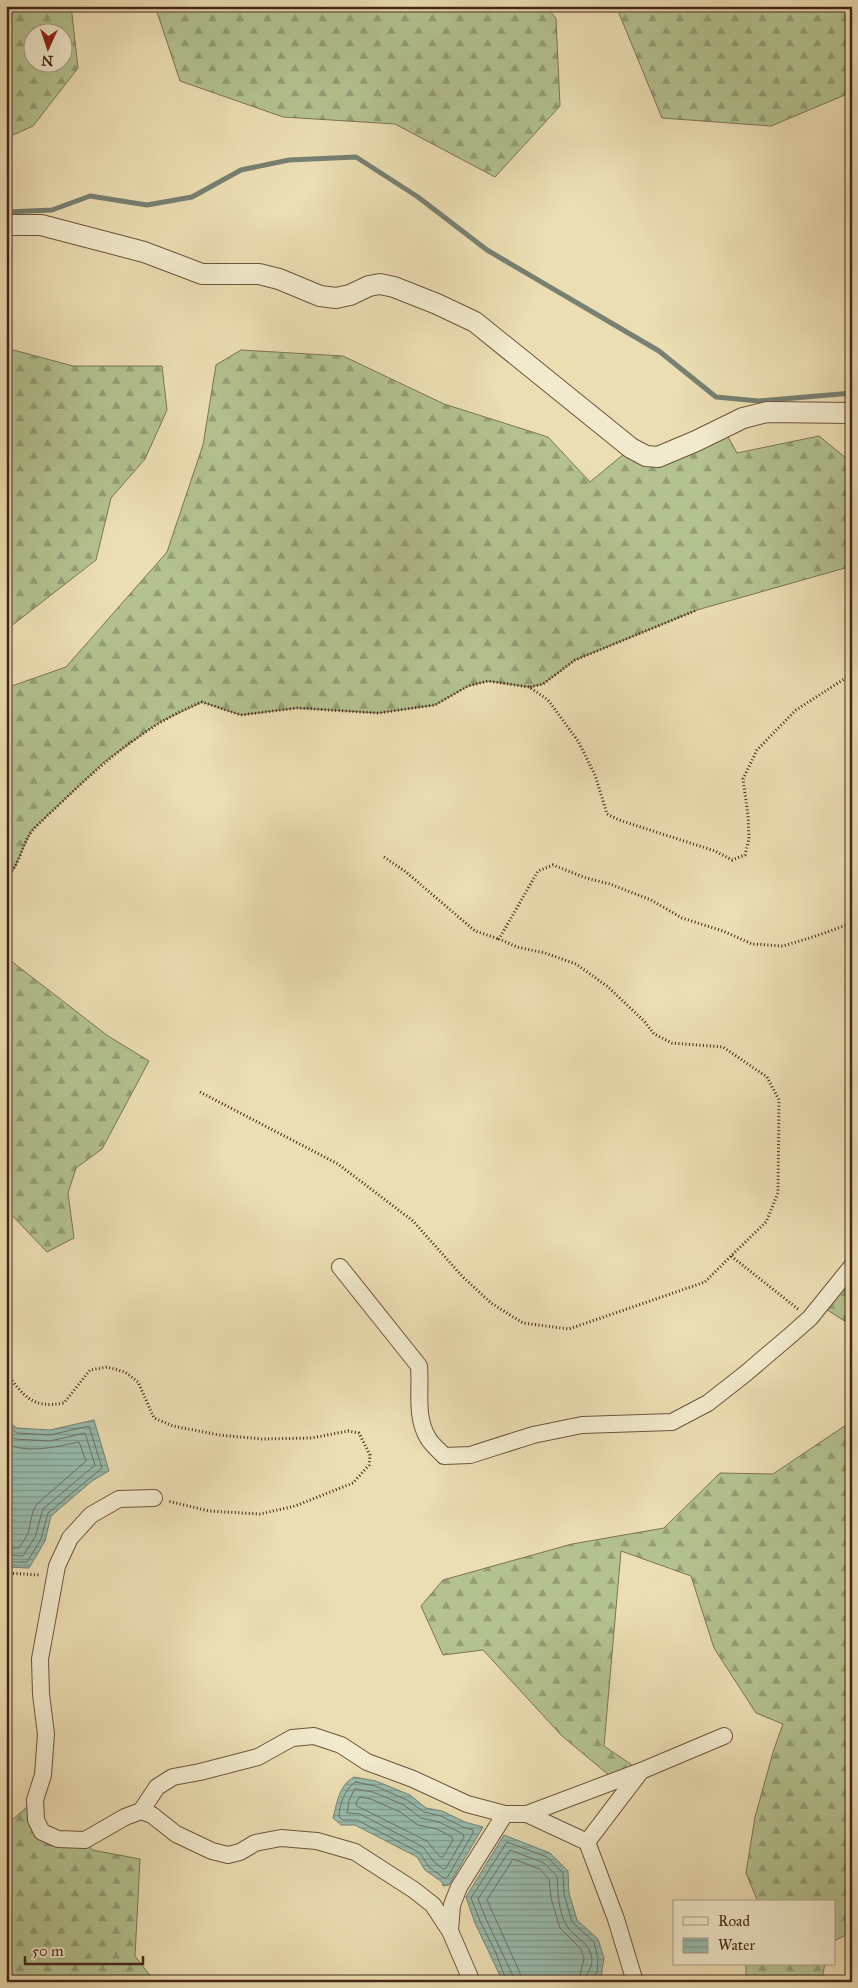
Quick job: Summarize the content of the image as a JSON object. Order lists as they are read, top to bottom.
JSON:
{
  "legend": ["Road", "Water"],
  "scale_bar": "50 m",
  "north": "bottom"
}
